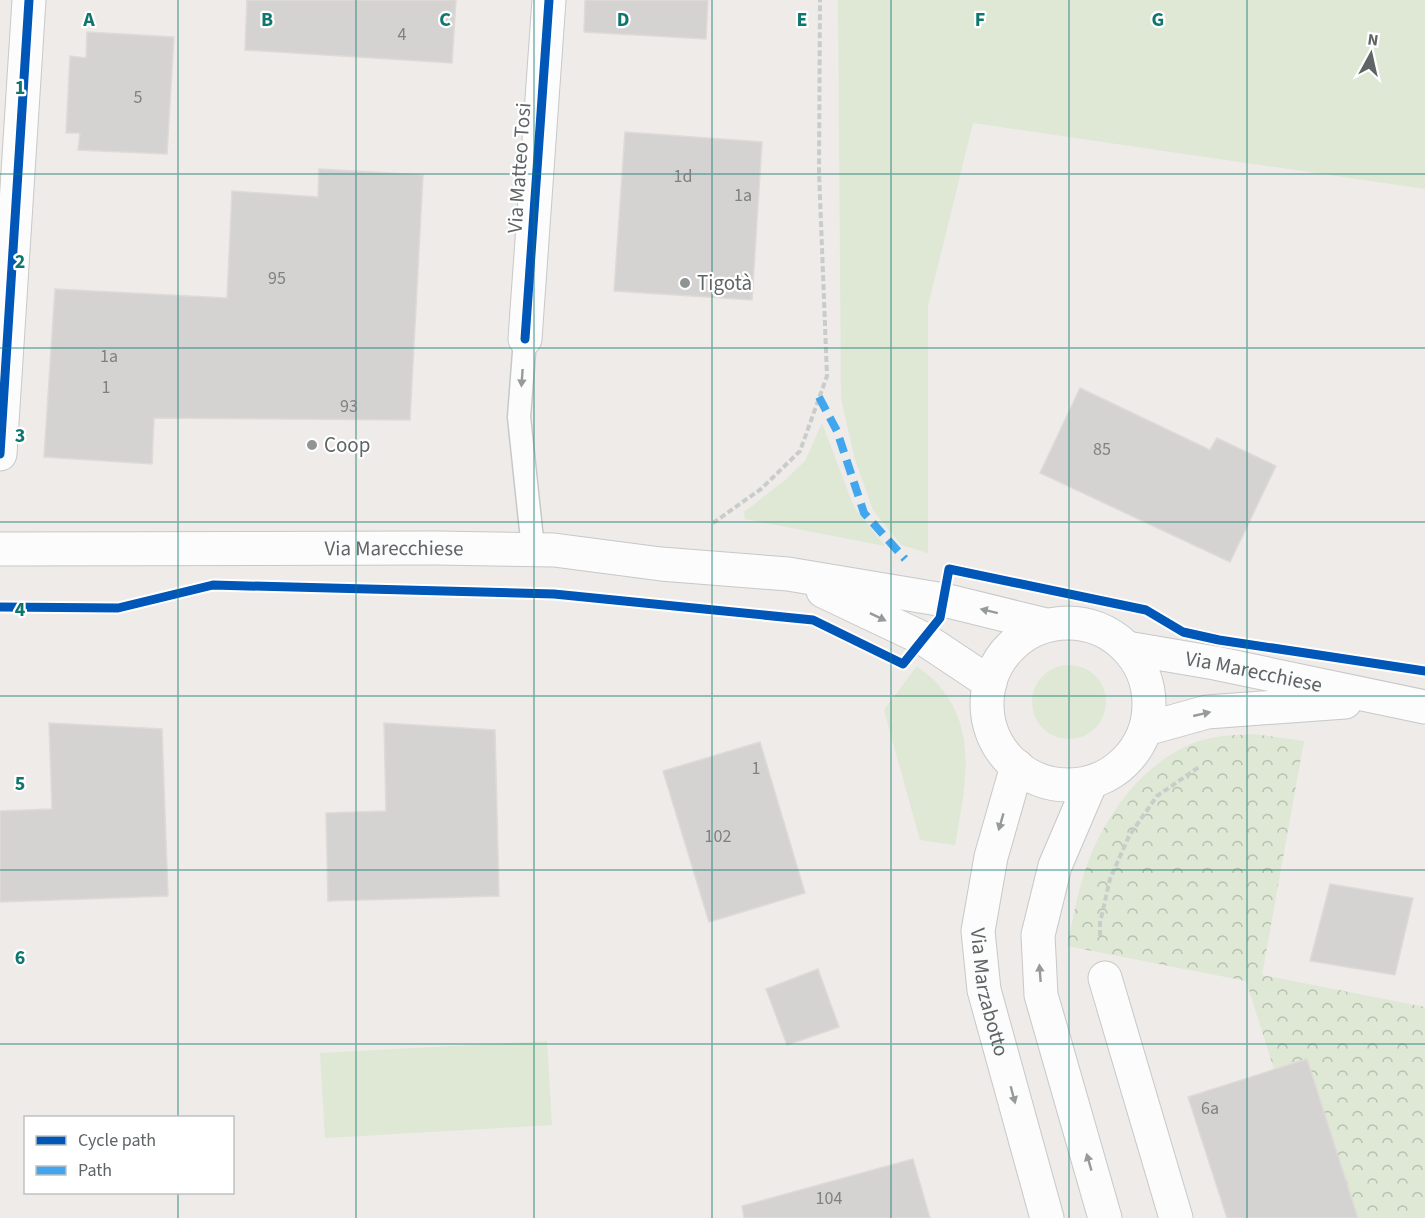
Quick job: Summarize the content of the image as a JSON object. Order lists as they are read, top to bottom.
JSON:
{
  "streets": {
    "main road": ["Via Matteo Tosi", "Via Marecchiese", "Via Marzabotto"]
  },
  "crossings": [
    ["Via Marecchiese", "Via Marzabotto"]
  ],
  "places": ["Tigotà", "Coop"],
  "house_numbers": [
    "4",
    "5",
    "1d",
    "1a",
    "95",
    "1a",
    "1",
    "93",
    "85",
    "1",
    "102",
    "6a",
    "104"
  ],
  "legend": ["Cycle path", "Path"],
  "north": "top",
  "grid": {
    "columns": [
      "A",
      "B",
      "C",
      "D",
      "E",
      "F",
      "G"
    ],
    "rows": [
      "1",
      "2",
      "3",
      "4",
      "5",
      "6"
    ]
  }
}
